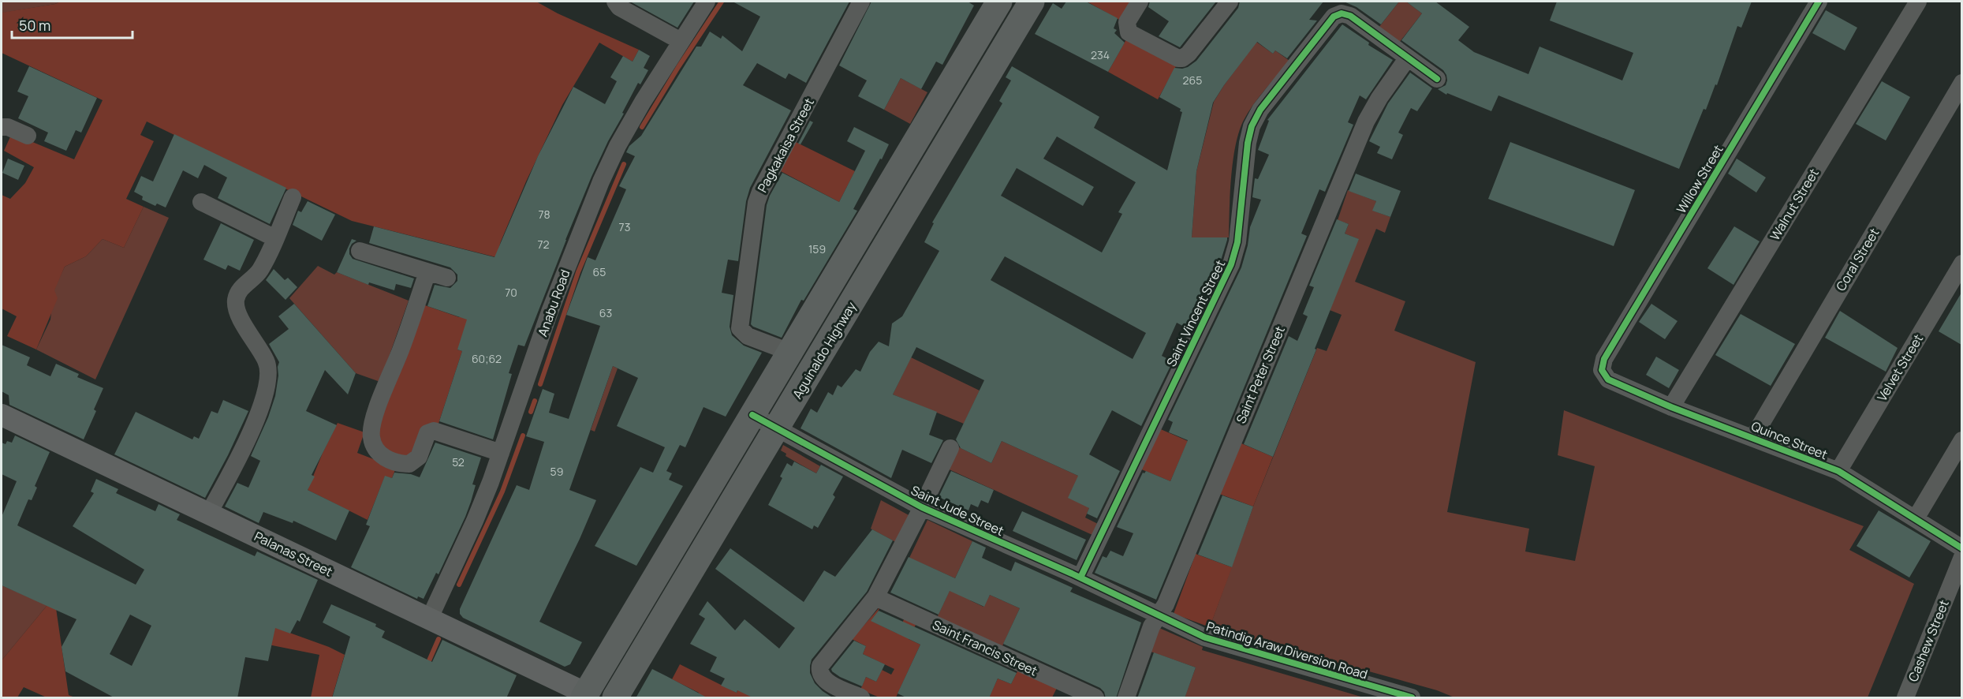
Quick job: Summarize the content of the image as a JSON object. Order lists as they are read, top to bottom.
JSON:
{
  "streets": {
    "highway": ["Aguinaldo Highway"],
    "main road": ["Palanas Street"],
    "street": [
      "Pagkakaisa Street",
      "Willow Street",
      "Walnut Street",
      "Coral Street",
      "Anabu Road",
      "Saint Vincent Street",
      "Velvet Street",
      "Saint Peter Street",
      "Quince Street",
      "Saint Jude Street",
      "Cashew Street",
      "Saint Francis Street",
      "Patindig Araw Diversion Road"
    ]
  },
  "crossings": [
    ["Willow Street", "Quince Street"],
    ["Walnut Street", "Quince Street"],
    ["Coral Street", "Quince Street"],
    ["Anabu Road", "Palanas Street"],
    ["Saint Vincent Street", "Saint Peter Street"],
    ["Saint Vincent Street", "Saint Jude Street"],
    ["Aguinaldo Highway", "Saint Jude Street"],
    ["Velvet Street", "Quince Street"],
    ["Saint Peter Street", "Saint Jude Street"],
    ["Saint Peter Street", "Patindig Araw Diversion Road"],
    ["Saint Jude Street", "Patindig Araw Diversion Road"]
  ],
  "house_numbers": [
    "234",
    "265",
    "78",
    "73",
    "72",
    "159",
    "65",
    "70",
    "63",
    "60;62",
    "52",
    "59"
  ],
  "scale_bar": "50 m"
}
